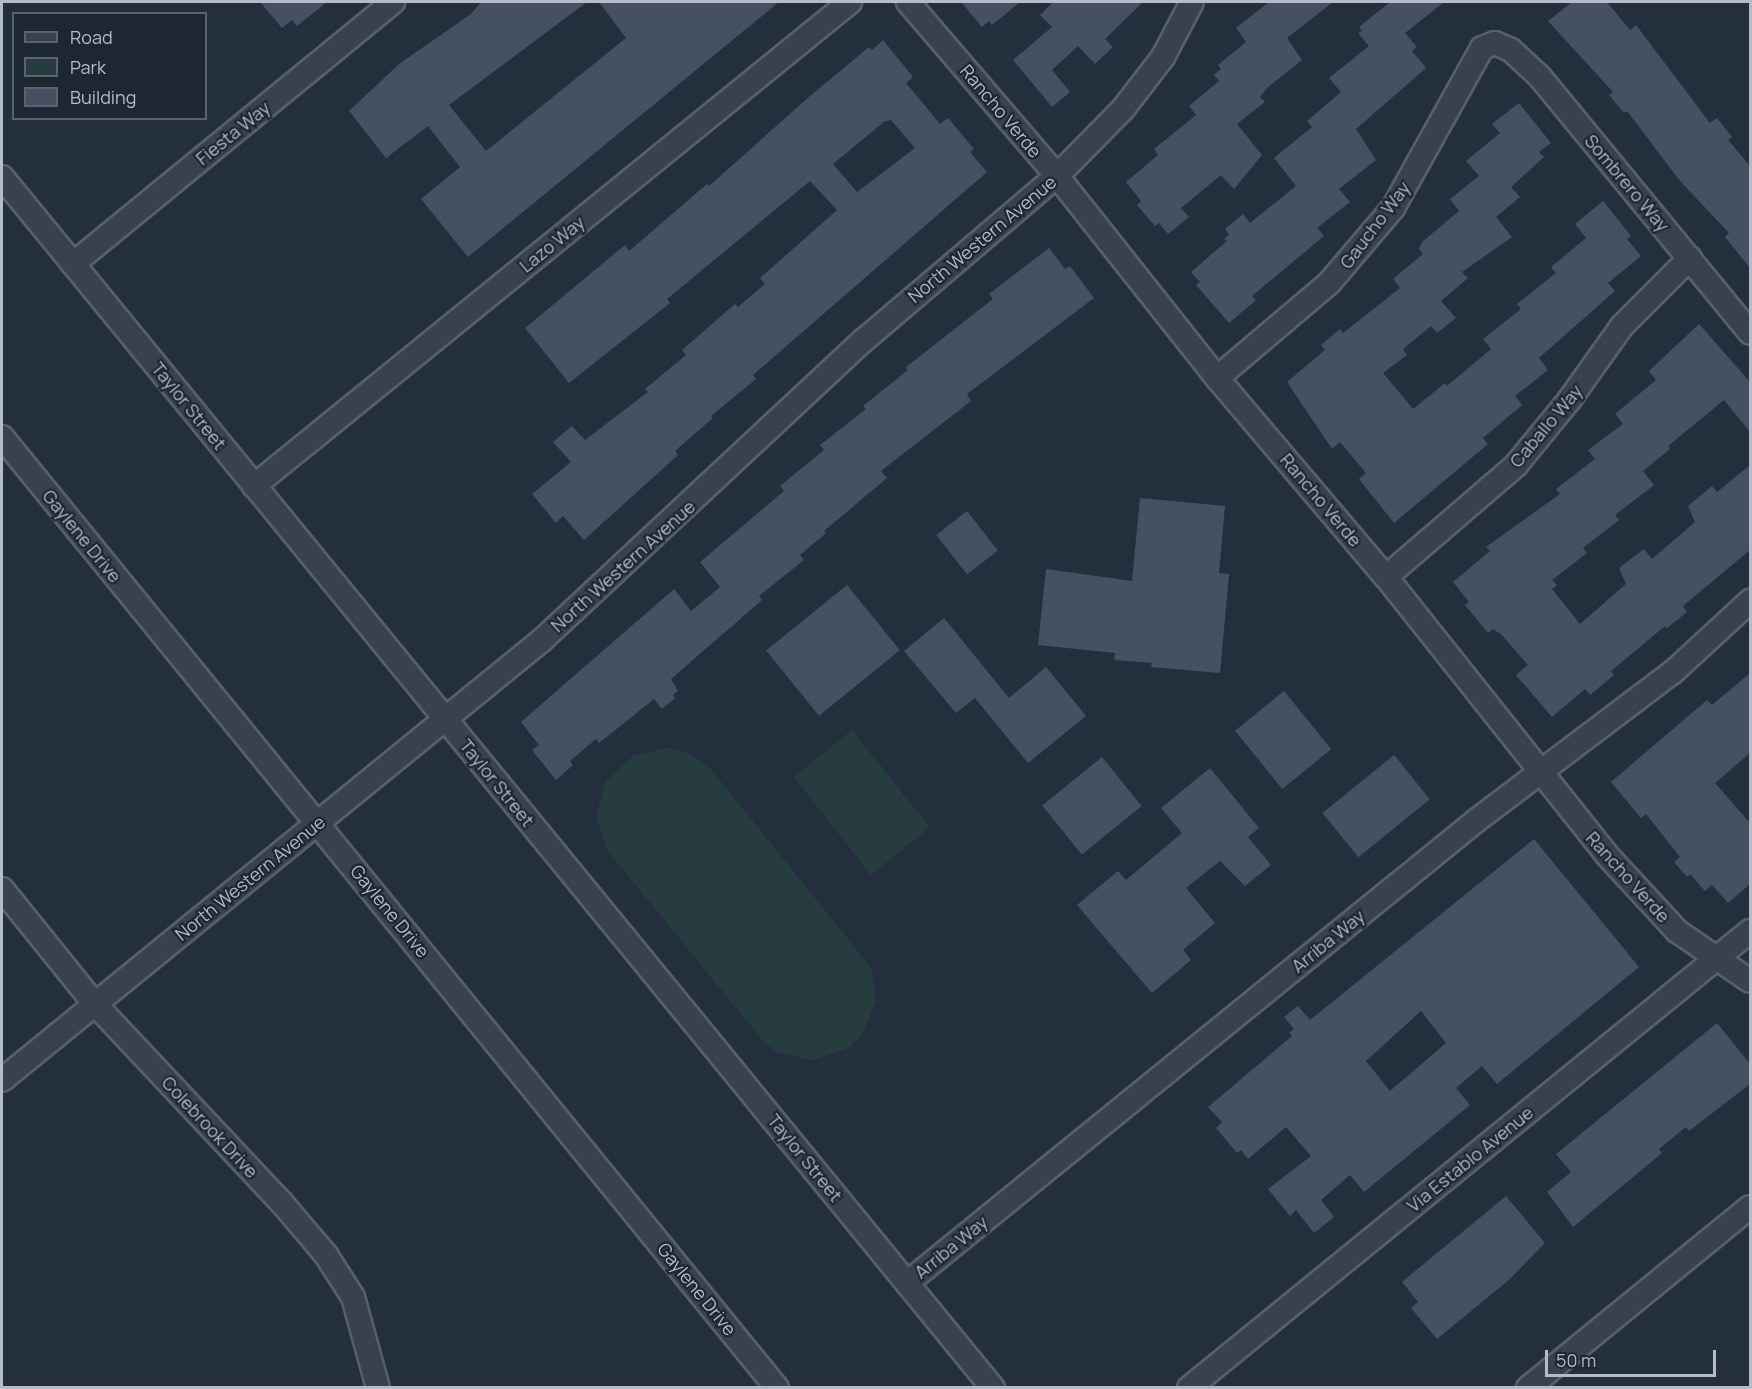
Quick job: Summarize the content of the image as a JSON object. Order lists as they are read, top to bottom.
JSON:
{
  "streets": {
    "street": [
      "Rancho Verde",
      "Fiesta Way",
      "Sombrero Way",
      "Gaucho Way",
      "North Western Avenue",
      "Lazo Way",
      "Taylor Street",
      "Caballo Way",
      "Gaylene Drive",
      "Arriba Way",
      "Colebrook Drive",
      "Via Establo Avenue"
    ]
  },
  "crossings": [
    ["Rancho Verde", "Gaucho Way"],
    ["Rancho Verde", "North Western Avenue"],
    ["Rancho Verde", "Caballo Way"],
    ["Rancho Verde", "Arriba Way"],
    ["Rancho Verde", "Via Establo Avenue"],
    ["Fiesta Way", "Taylor Street"],
    ["Sombrero Way", "Gaucho Way"],
    ["Sombrero Way", "Caballo Way"],
    ["North Western Avenue", "Taylor Street"],
    ["North Western Avenue", "Gaylene Drive"],
    ["North Western Avenue", "Colebrook Drive"],
    ["Lazo Way", "Taylor Street"],
    ["Taylor Street", "Arriba Way"]
  ],
  "legend": ["Road", "Park", "Building"],
  "scale_bar": "50 m"
}
